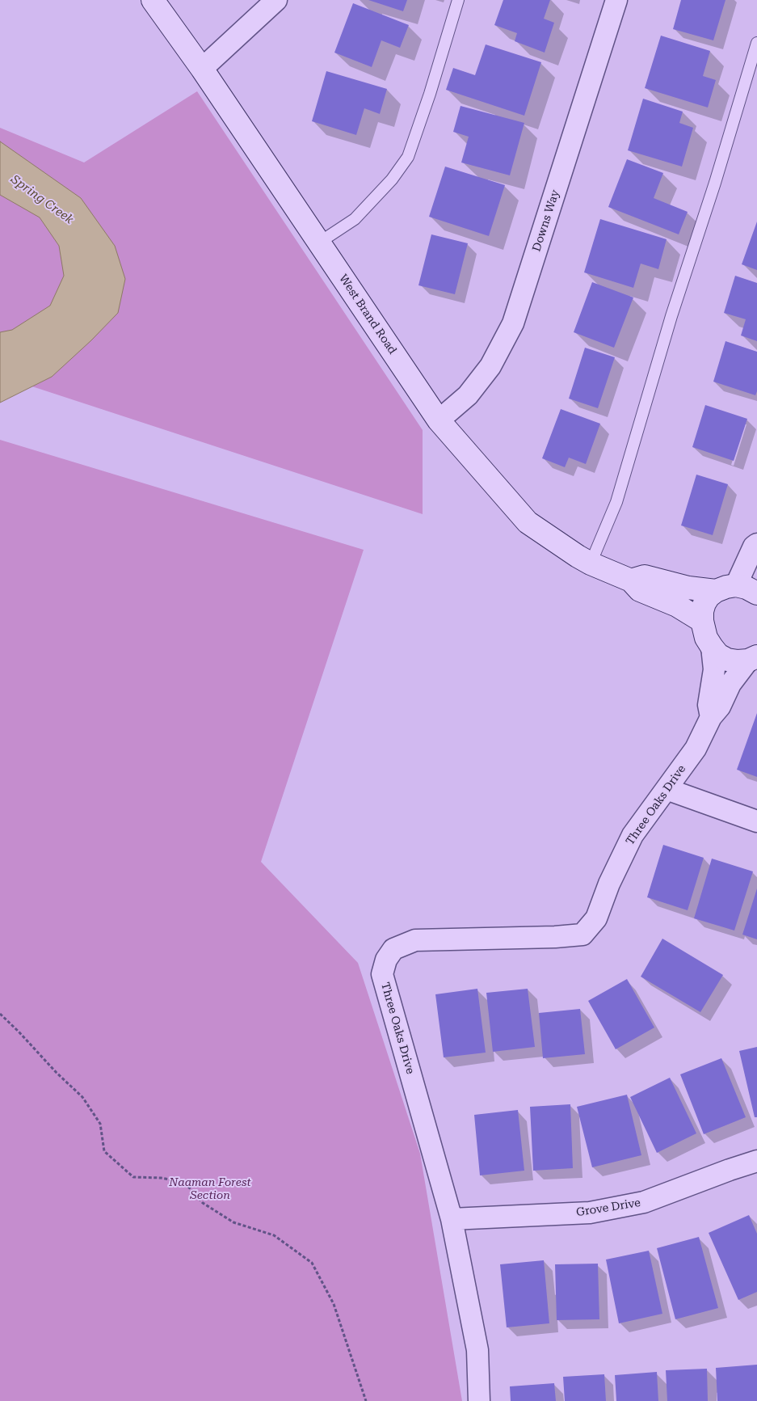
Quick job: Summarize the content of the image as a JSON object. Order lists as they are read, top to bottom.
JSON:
{
  "streets": {
    "street": [
      "Downs Way",
      "West Brand Road",
      "Three Oaks Drive",
      "Grove Drive"
    ]
  },
  "crossings": [
    ["Downs Way", "West Brand Road"],
    ["Three Oaks Drive", "Grove Drive"]
  ],
  "water": ["Spring Creek"],
  "parks": ["Naaman Forest Section"]
}
